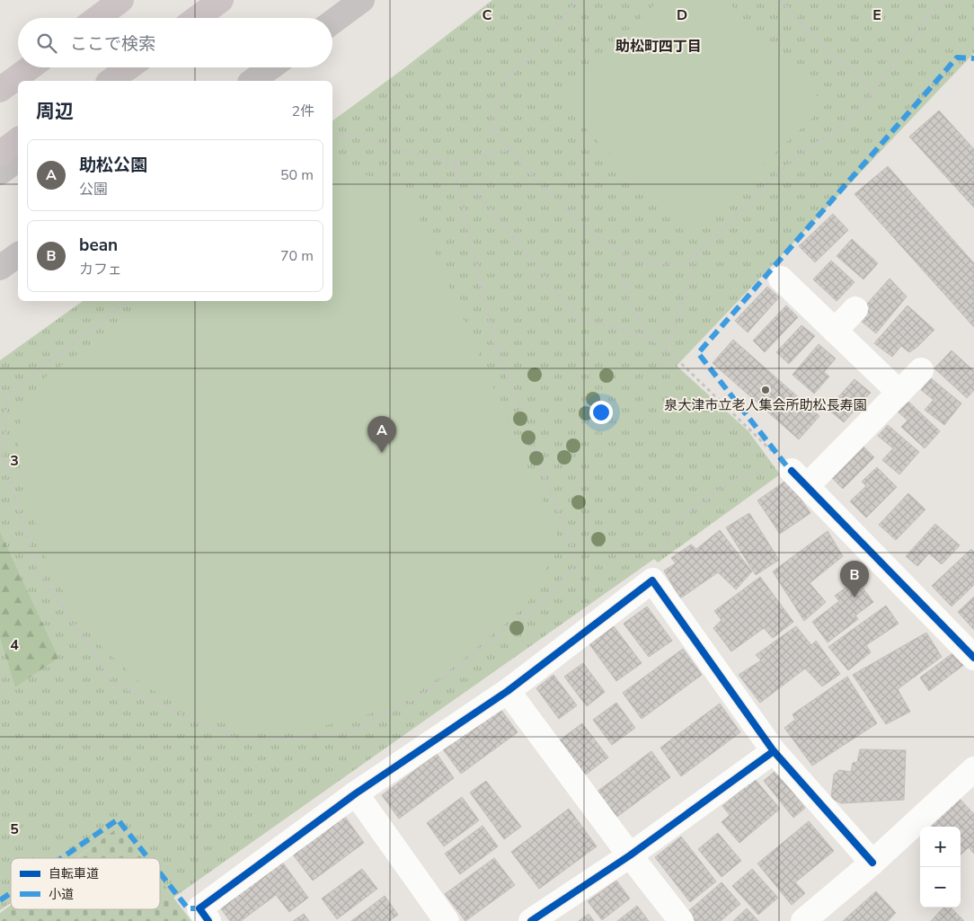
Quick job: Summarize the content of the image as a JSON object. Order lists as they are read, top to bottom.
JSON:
{
  "districts": ["助松町四丁目"],
  "places": ["泉大津市立老人集会所助松長寿園"],
  "legend": ["自転車道", "小道"],
  "page": {
    "search": "ここで検索",
    "heading": ["周辺", "2件"],
    "list": [
      {
        "mark": "A",
        "name": "助松公園",
        "note": "公園",
        "value": "50 m"
      },
      {
        "mark": "B",
        "name": "bean",
        "note": "カフェ",
        "value": "70 m"
      }
    ],
    "pins": ["A", "B"],
    "map_buttons": ["+", "−"]
  },
  "grid": {
    "columns": ["C", "D", "E"],
    "rows": ["3", "4", "5"]
  }
}
